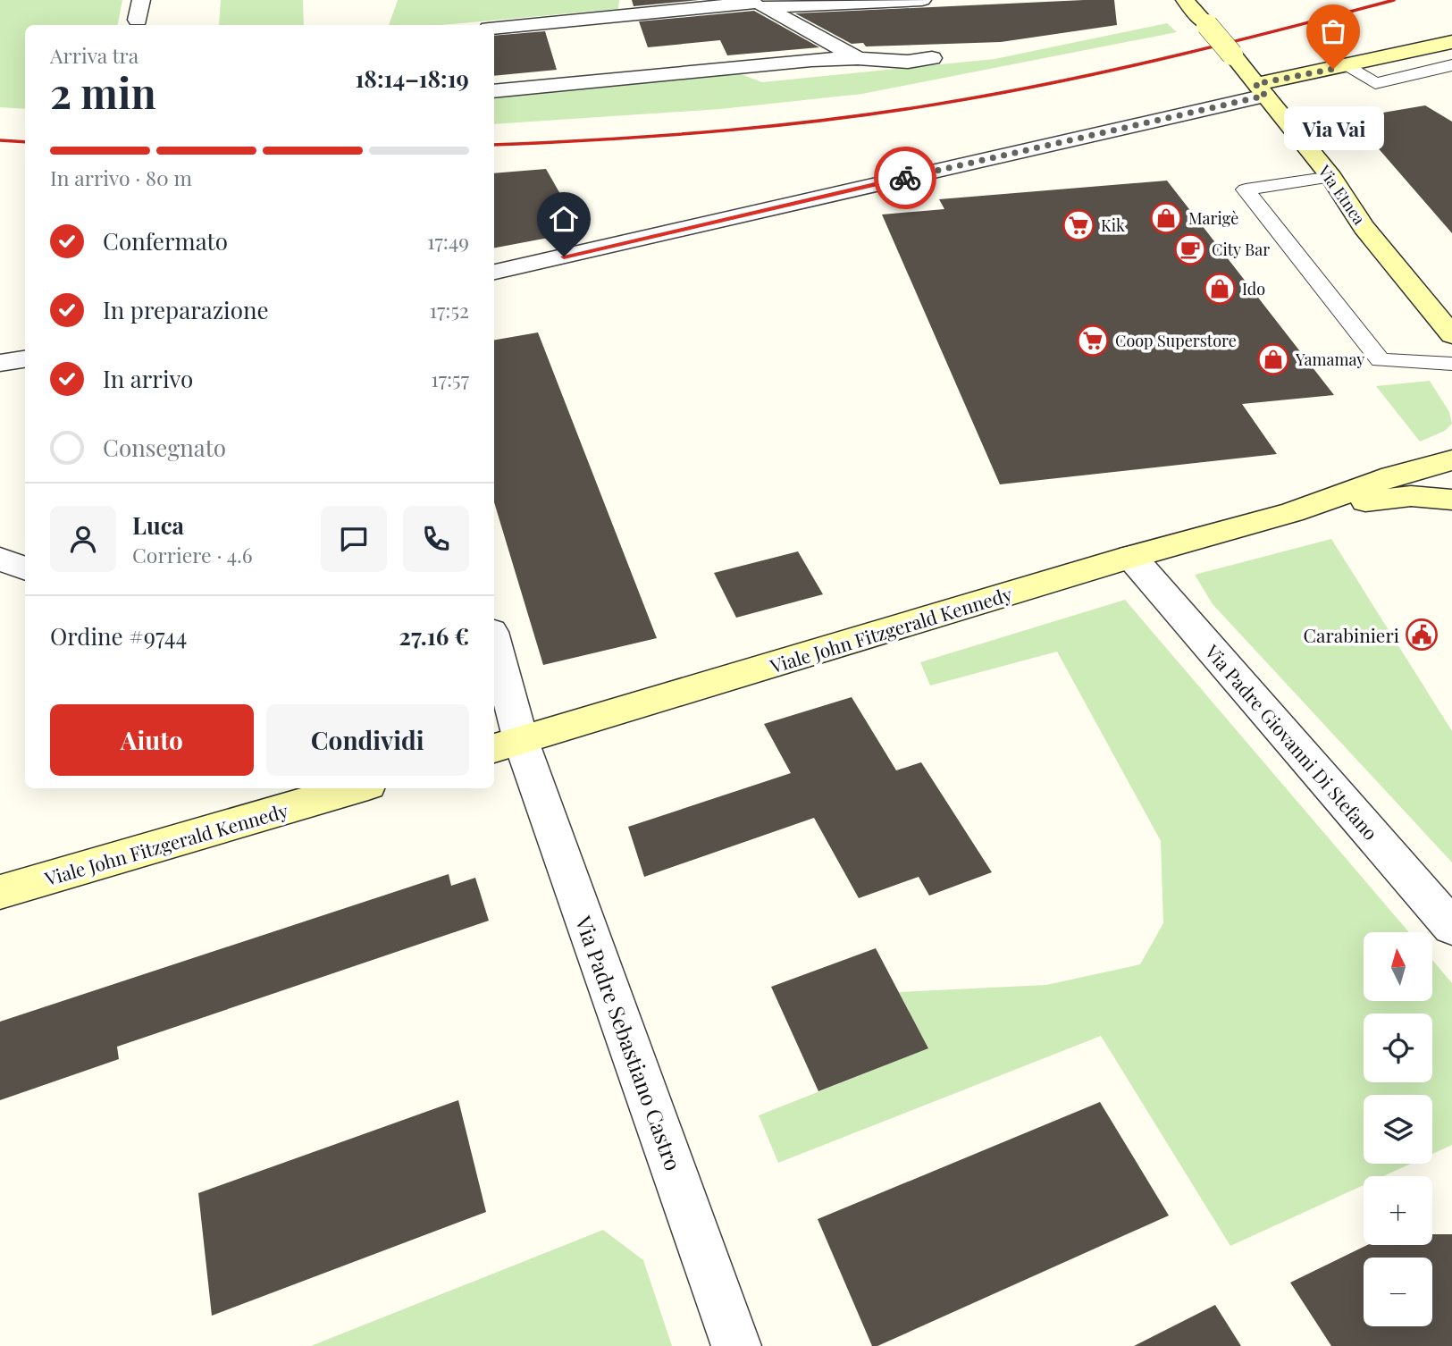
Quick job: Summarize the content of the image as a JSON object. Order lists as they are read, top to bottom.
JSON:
{
  "streets": {
    "main road": ["Via Etnea", "Viale John Fitzgerald Kennedy"],
    "street": ["Via Padre Giovanni Di Stefano", "Via Padre Sebastiano Castro"]
  },
  "crossings": [
    ["Viale John Fitzgerald Kennedy", "Via Padre Giovanni Di Stefano"],
    ["Viale John Fitzgerald Kennedy", "Via Padre Sebastiano Castro"]
  ],
  "places": {
    "other": ["Via Vai"],
    "shop": ["Marigè", "Ido", "Yamamay"],
    "supermarket": ["Kik", "Coop Superstore"],
    "cafe": ["City Bar"],
    "public building": ["Carabinieri"]
  },
  "north": "top",
  "page": {
    "heading": ["2 min", "Arriva tra", "18:14–18:19"],
    "panel": [
      "Luca",
      "Corriere · 4.6",
      "Ordine #9744",
      "27.16 €"
    ],
    "bubble": "Via Vai",
    "bar": "In arrivo · 80 m",
    "list": [
      ["Confermato", "17:49"],
      ["In preparazione", "17:52"],
      ["In arrivo", "17:57"],
      "Consegnato"
    ],
    "buttons": ["Aiuto", "Condividi"],
    "map_buttons": ["+", "−"]
  }
}
